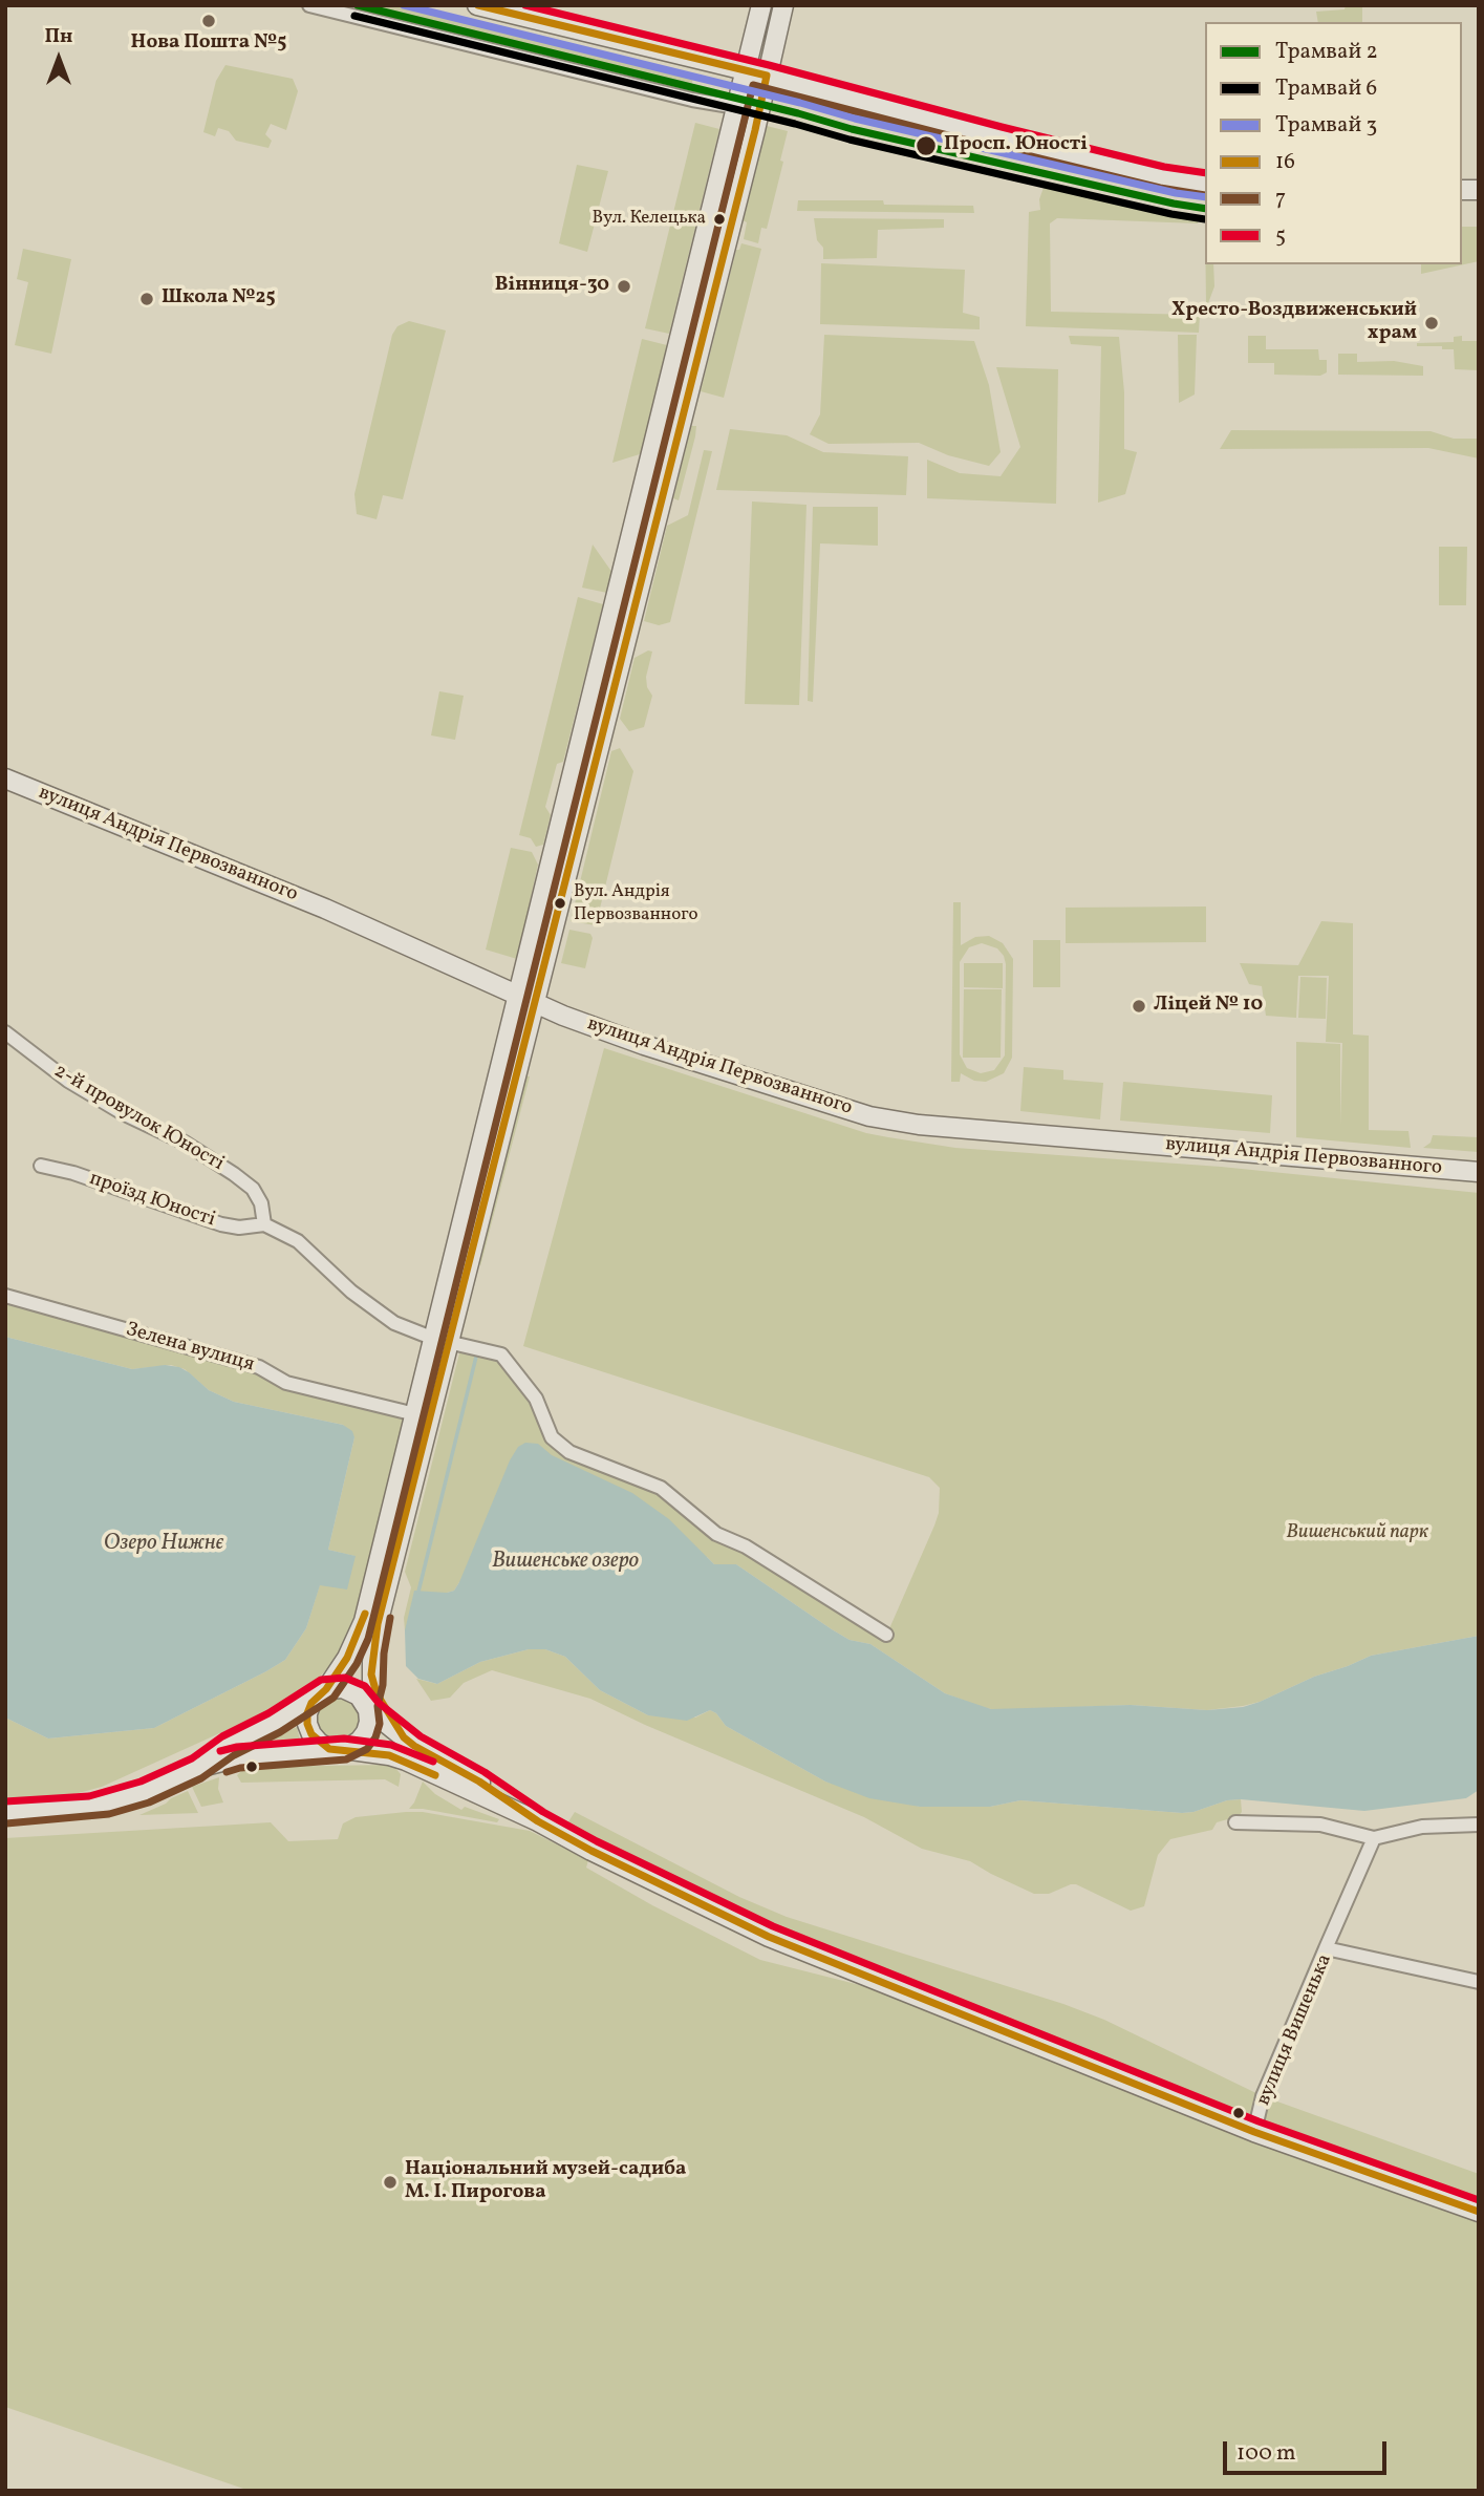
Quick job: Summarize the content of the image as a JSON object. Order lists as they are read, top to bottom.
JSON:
{
  "streets": {
    "main road": ["вулиця Андрія Первозванного"],
    "street": [
      "2-й провулок Юності",
      "проїзд Юності",
      "Зелена вулиця",
      "вулиця Вишенька"
    ]
  },
  "crossings": [
    ["2-й провулок Юності", "проїзд Юності"]
  ],
  "water": ["Озеро Нижнє", "Вишенське озеро"],
  "parks": ["Вишенський парк"],
  "places": [
    "Нова Пошта №5",
    "Просп. Юності",
    "Вул. Келецька",
    "Вінниця-30",
    "Школа №25",
    "Хресто-Воздвиженський храм",
    "Вул. Андрія Первозванного",
    "Ліцей № 10",
    "Національний музей-садиба М. І. Пирогова"
  ],
  "lines": [
    "tram line 2",
    "tram line 3",
    "transit line 16",
    "transit line 5",
    "tram line 6",
    "transit line 7"
  ],
  "legend": [
    "Трамвай 2",
    "Трамвай 6",
    "Трамвай 3",
    "16",
    "7",
    "5"
  ],
  "scale_bar": "100 m",
  "north": "top"
}
